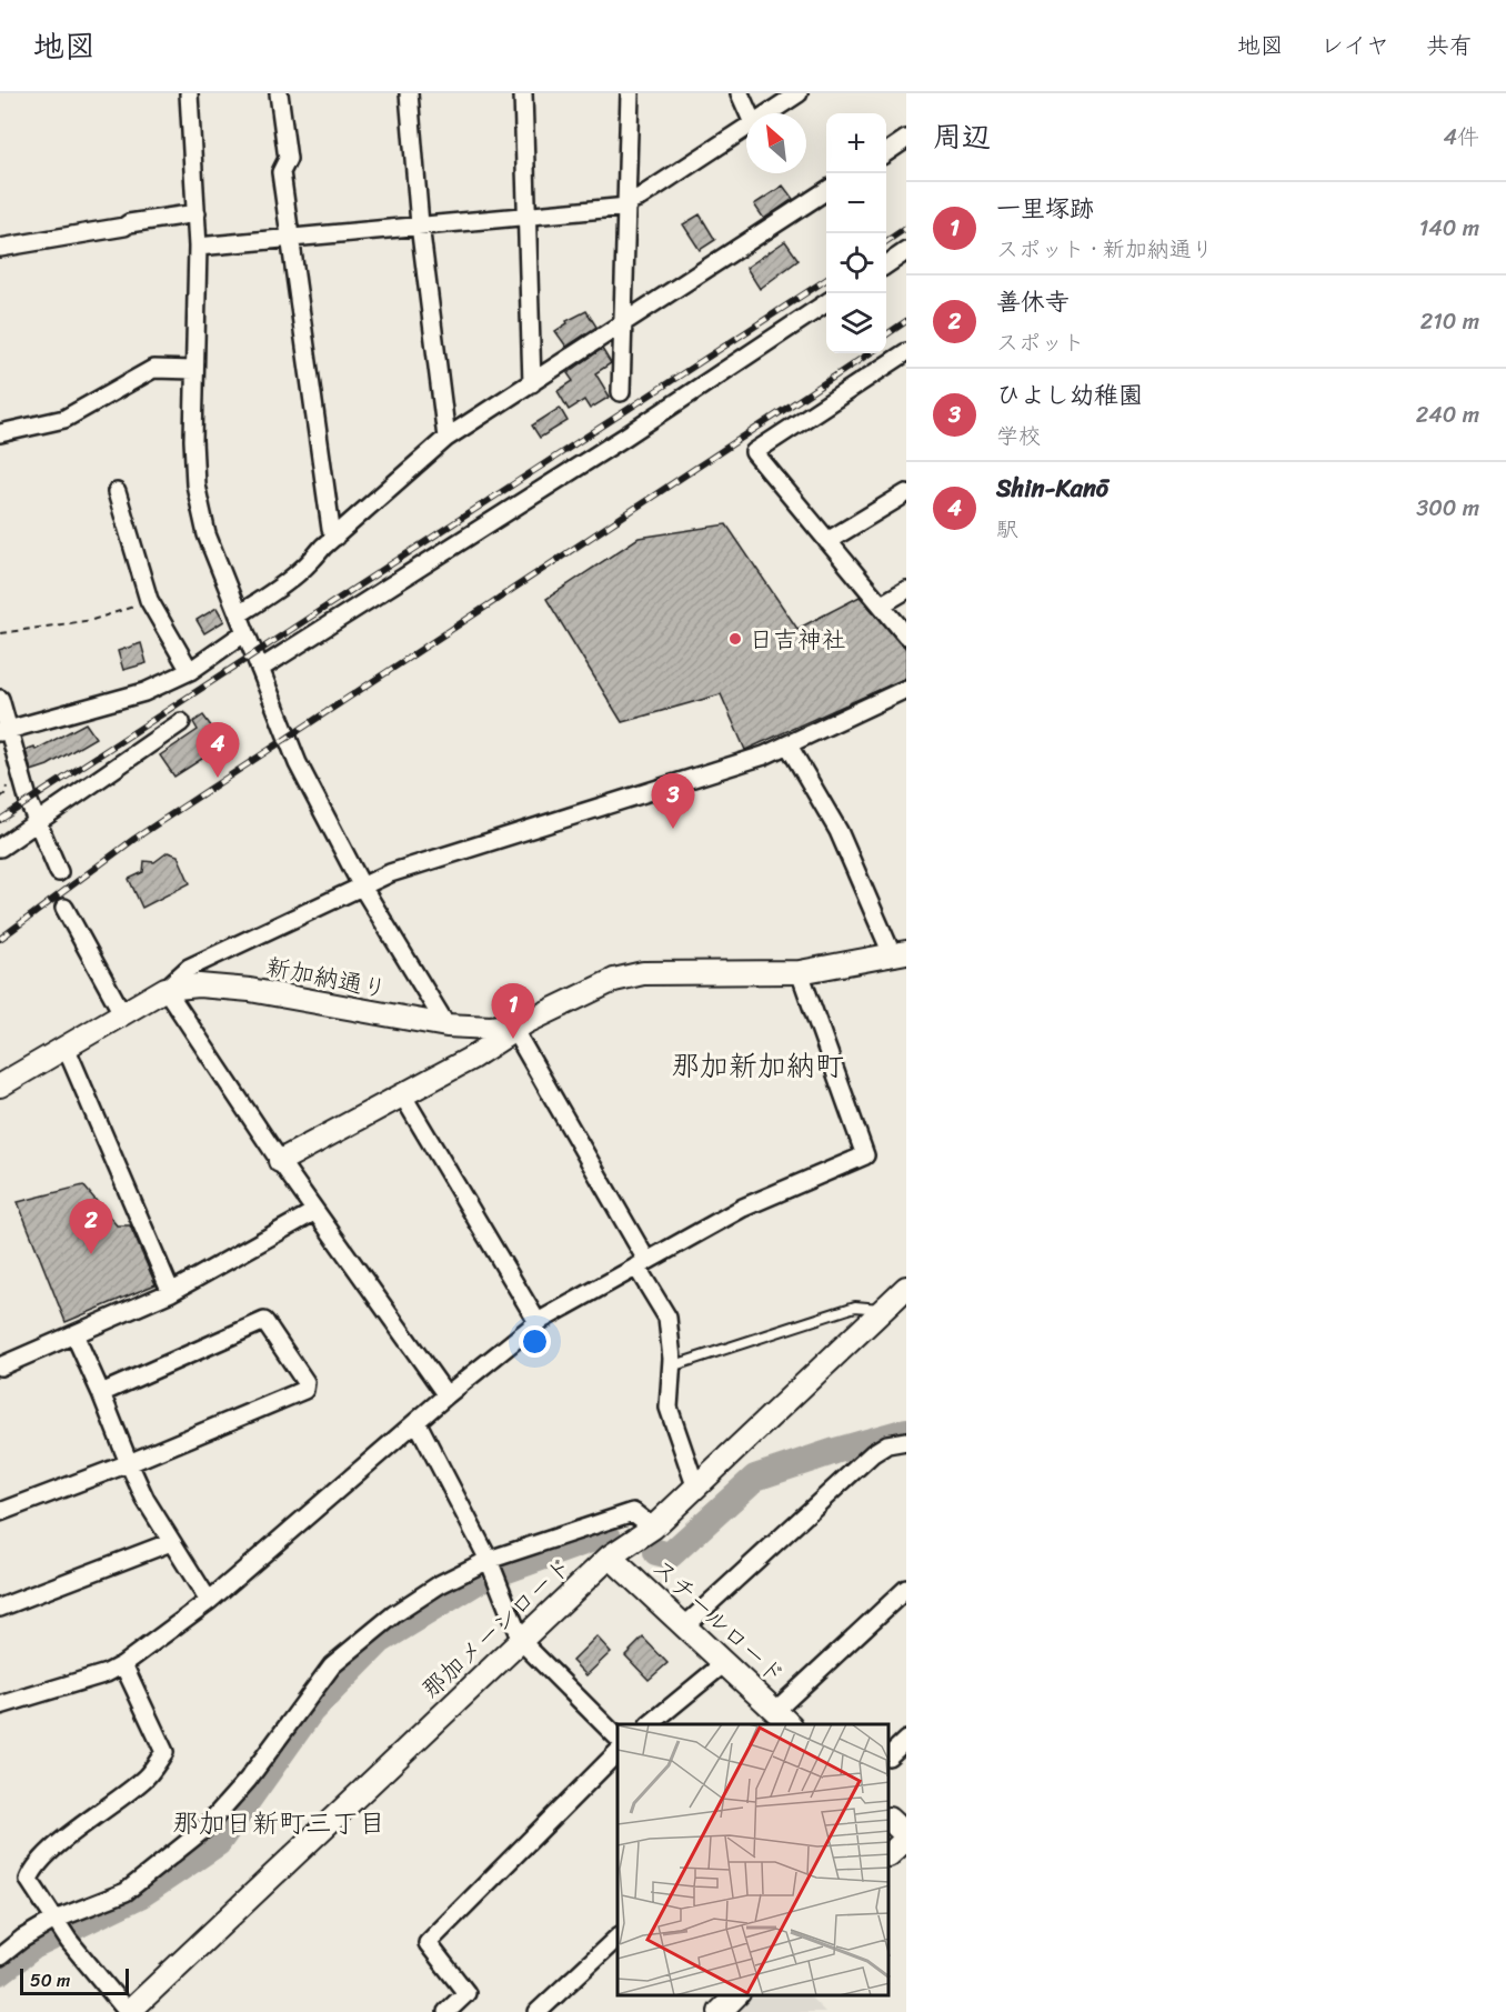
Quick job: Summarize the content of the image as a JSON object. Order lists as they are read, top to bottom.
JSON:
{
  "streets": {
    "street": ["新加納通り", "スチールロード", "那加メーンロード"]
  },
  "crossings": [
    ["スチールロード", "那加メーンロード"]
  ],
  "districts": ["那加新加納町", "那加日新町三丁目"],
  "places": ["日吉神社"],
  "scale_bar": "50 m",
  "north": "top left",
  "page": {
    "header": "地図",
    "nav": ["地図", "レイヤ", "共有"],
    "heading": ["周辺", "4件"],
    "map_buttons": ["+", "−"],
    "list": [
      {
        "mark": "1",
        "name": "一里塚跡",
        "note": "スポット · 新加納通り",
        "value": "140 m"
      },
      {
        "mark": "2",
        "name": "善休寺",
        "note": "スポット",
        "value": "210 m"
      },
      {
        "mark": "3",
        "name": "ひよし幼稚園",
        "note": "学校",
        "value": "240 m"
      },
      {
        "mark": "4",
        "name": "Shin-Kanō",
        "note": "駅",
        "value": "300 m"
      }
    ],
    "pins": [
      "4",
      "3",
      "1",
      "2"
    ],
    "scale": "50 m"
  }
}
